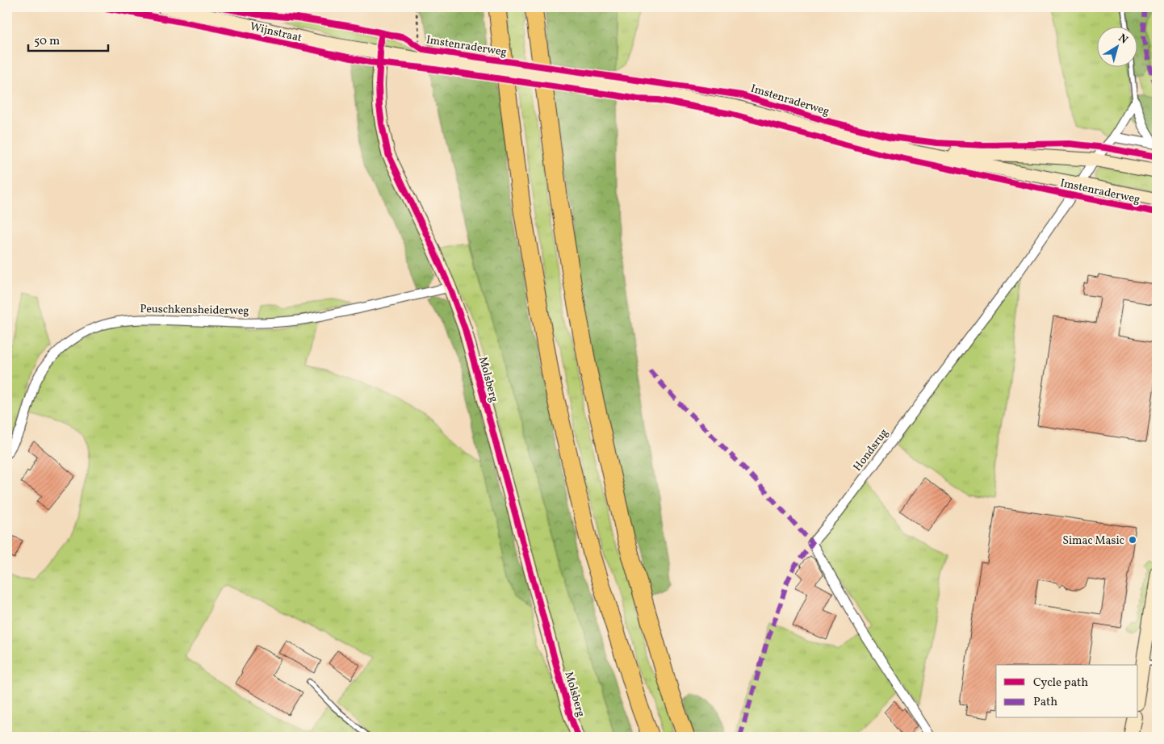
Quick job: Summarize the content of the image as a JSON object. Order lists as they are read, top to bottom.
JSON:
{
  "streets": {
    "street": [
      "Wijnstraat",
      "Imstenraderweg",
      "Peuschkensheiderweg",
      "Molsberg",
      "Hondsrug"
    ]
  },
  "crossings": [
    ["Wijnstraat", "Imstenraderweg"],
    ["Wijnstraat", "Molsberg"],
    ["Imstenraderweg", "Hondsrug"],
    ["Peuschkensheiderweg", "Molsberg"]
  ],
  "places": ["Simac Masic"],
  "legend": ["Cycle path", "Path"],
  "scale_bar": "50 m",
  "north": "top right"
}
